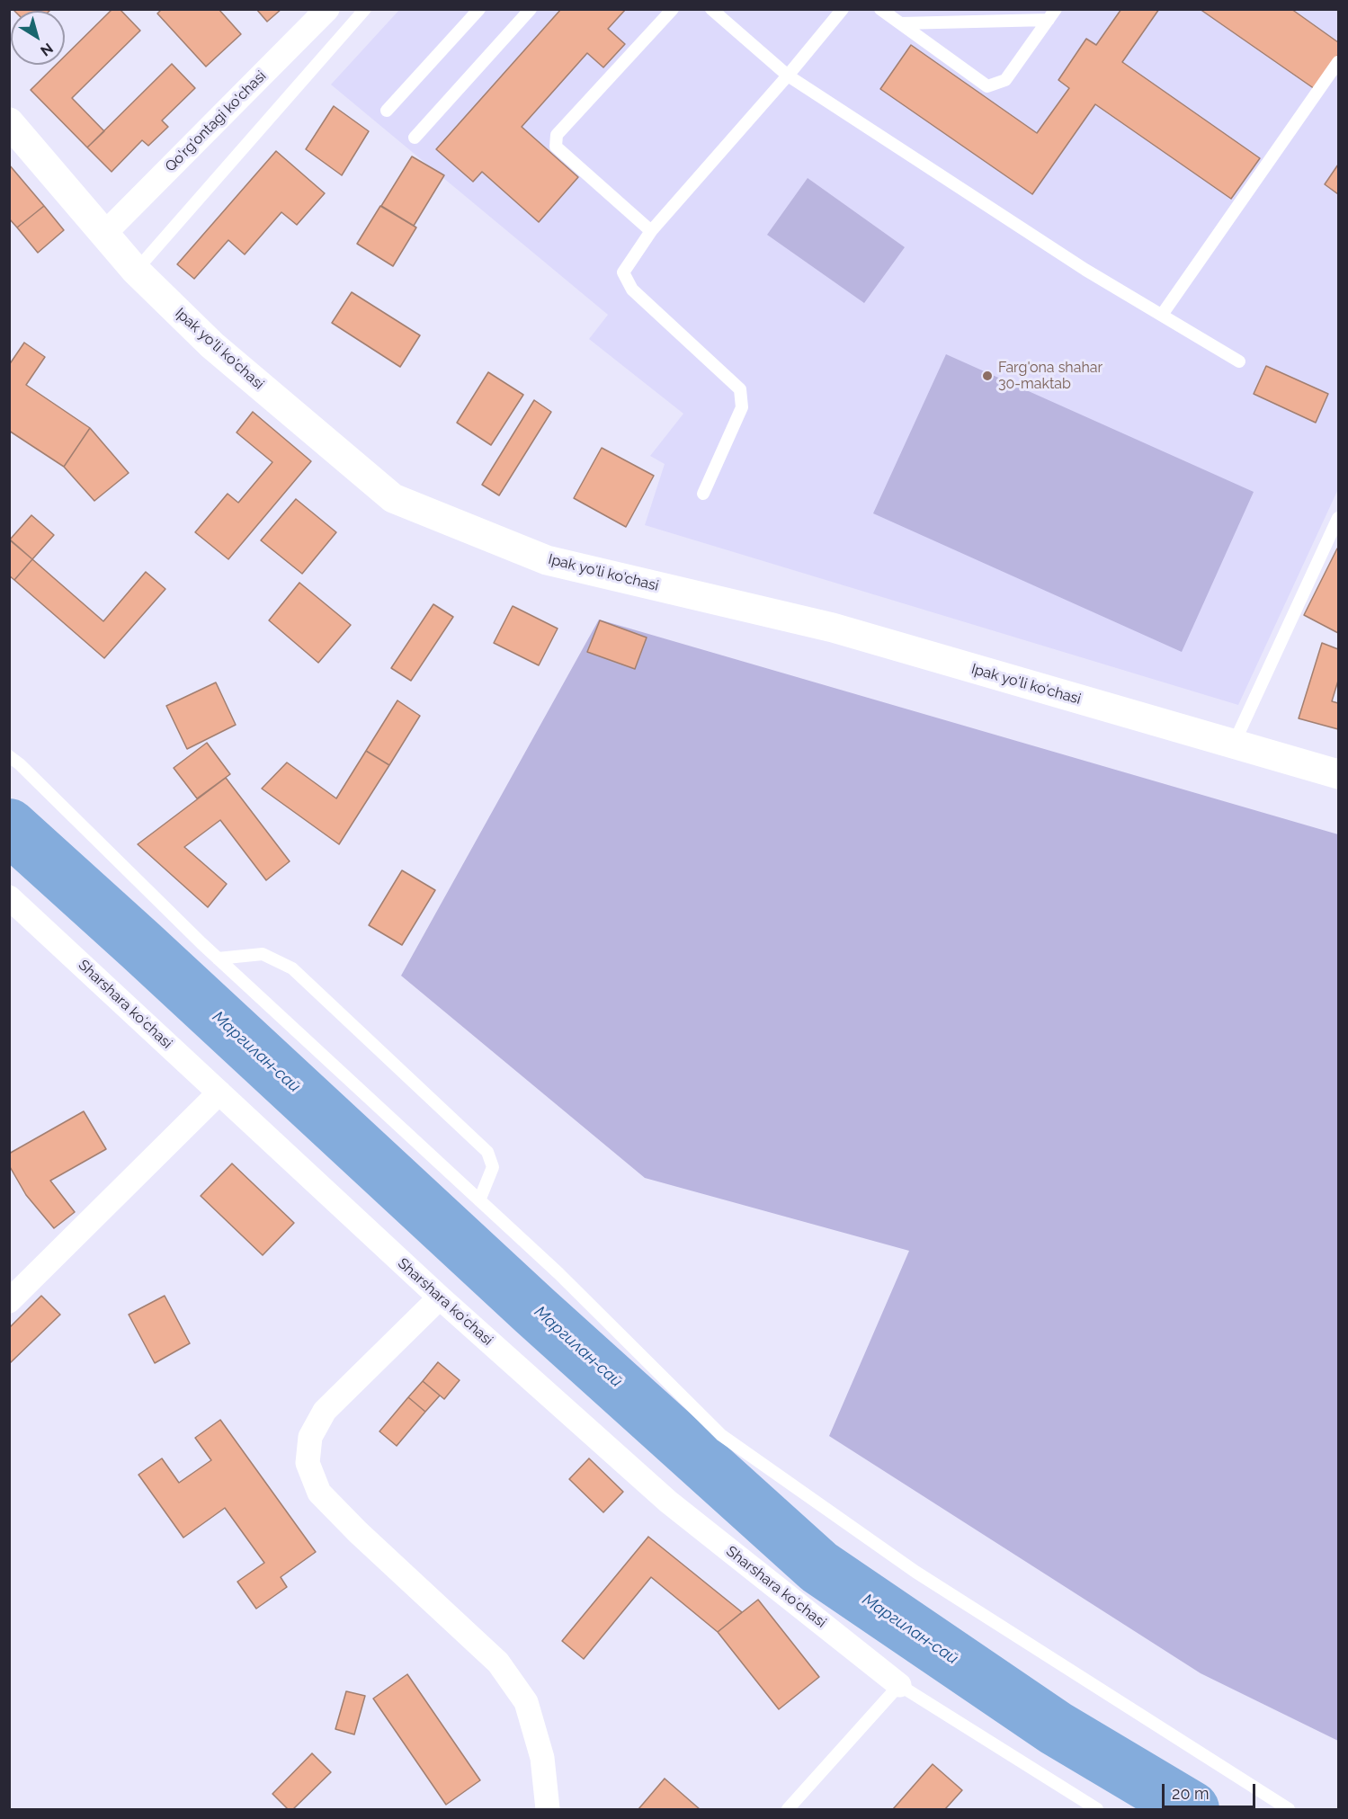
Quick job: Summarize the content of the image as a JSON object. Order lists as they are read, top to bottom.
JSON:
{
  "streets": {
    "main road": ["Ipak yo'li ko'chasi"],
    "street": ["Qo'rg'ontagi ko'chasi", "Sharshara koʻchasi"]
  },
  "crossings": [
    ["Qo'rg'ontagi ko'chasi", "Ipak yo'li ko'chasi"]
  ],
  "water": ["Маргилан-сай"],
  "places": ["Farg'ona shahar 30-maktab"],
  "scale_bar": "20 m",
  "north": "bottom right"
}
